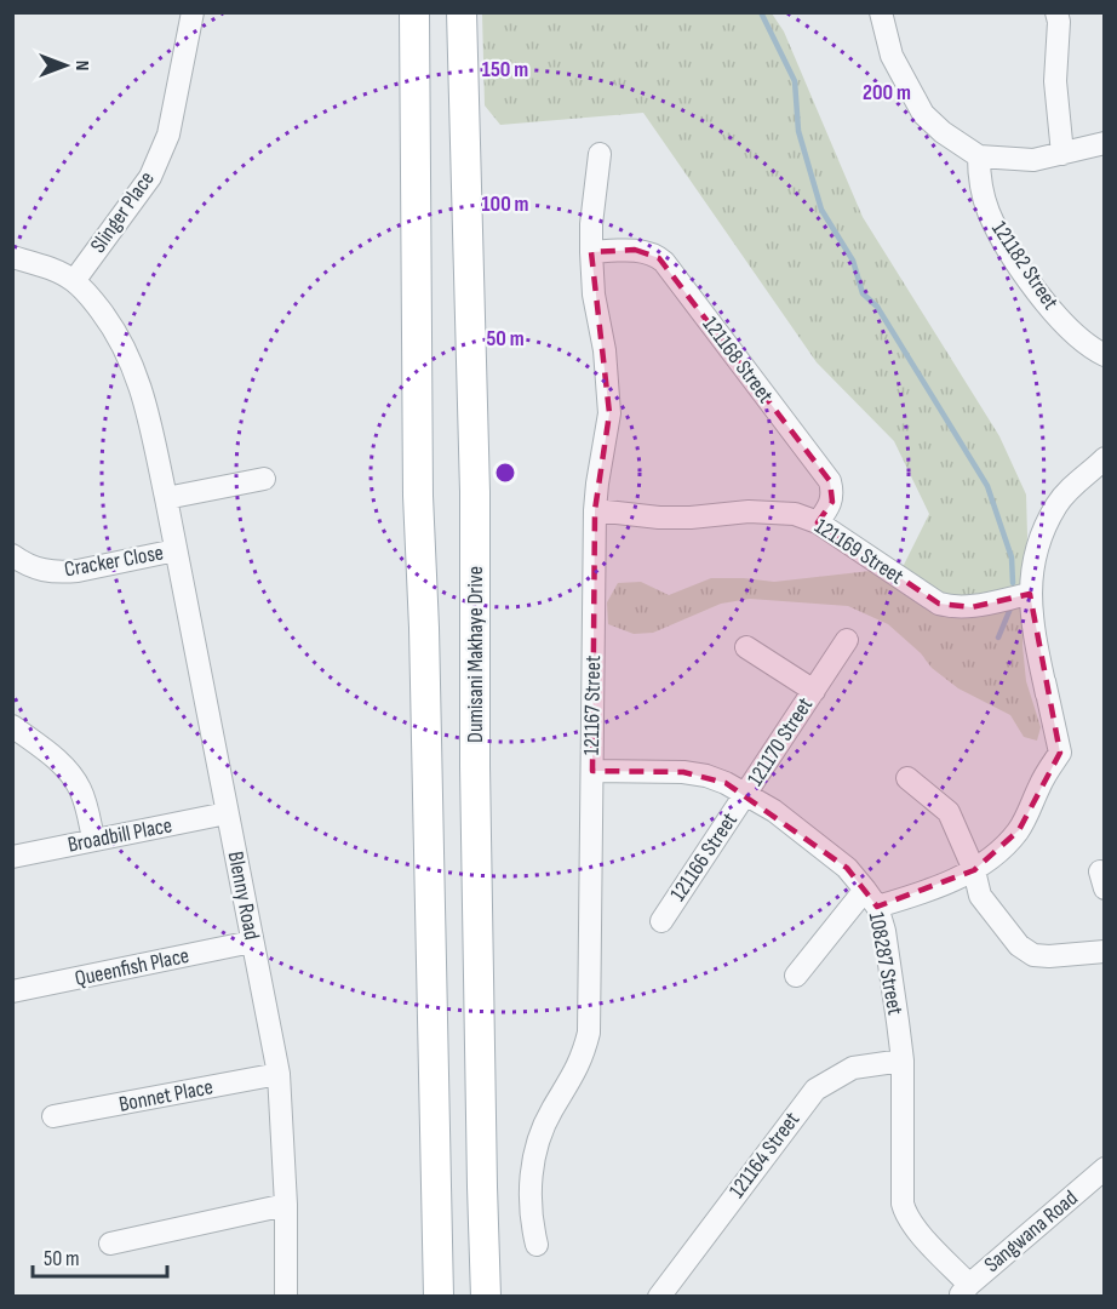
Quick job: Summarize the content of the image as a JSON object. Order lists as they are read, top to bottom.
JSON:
{
  "streets": {
    "main road": ["Dumisani Makhaye Drive"],
    "street": [
      "Slinger Place",
      "121182 Street",
      "121168 Street",
      "121169 Street",
      "Cracker Close",
      "121167 Street",
      "121170 Street",
      "Broadbill Place",
      "121166 Street",
      "Blenny Road",
      "108287 Street",
      "Queenfish Place",
      "Bonnet Place",
      "121164 Street",
      "Sangwana Road"
    ]
  },
  "crossings": [
    ["Slinger Place", "Blenny Road"],
    ["121168 Street", "121169 Street"],
    ["121168 Street", "121167 Street"],
    ["121169 Street", "121167 Street"],
    ["Cracker Close", "Blenny Road"],
    ["121167 Street", "108287 Street"],
    ["121170 Street", "121166 Street"],
    ["121170 Street", "108287 Street"],
    ["Broadbill Place", "Blenny Road"],
    ["121166 Street", "108287 Street"],
    ["Blenny Road", "Queenfish Place"],
    ["Blenny Road", "Bonnet Place"],
    ["108287 Street", "121164 Street"],
    ["108287 Street", "Sangwana Road"]
  ],
  "scale_bar": "50 m",
  "north": "right",
  "rings": [
    "150 m",
    "200 m",
    "100 m",
    "50 m"
  ]
}
